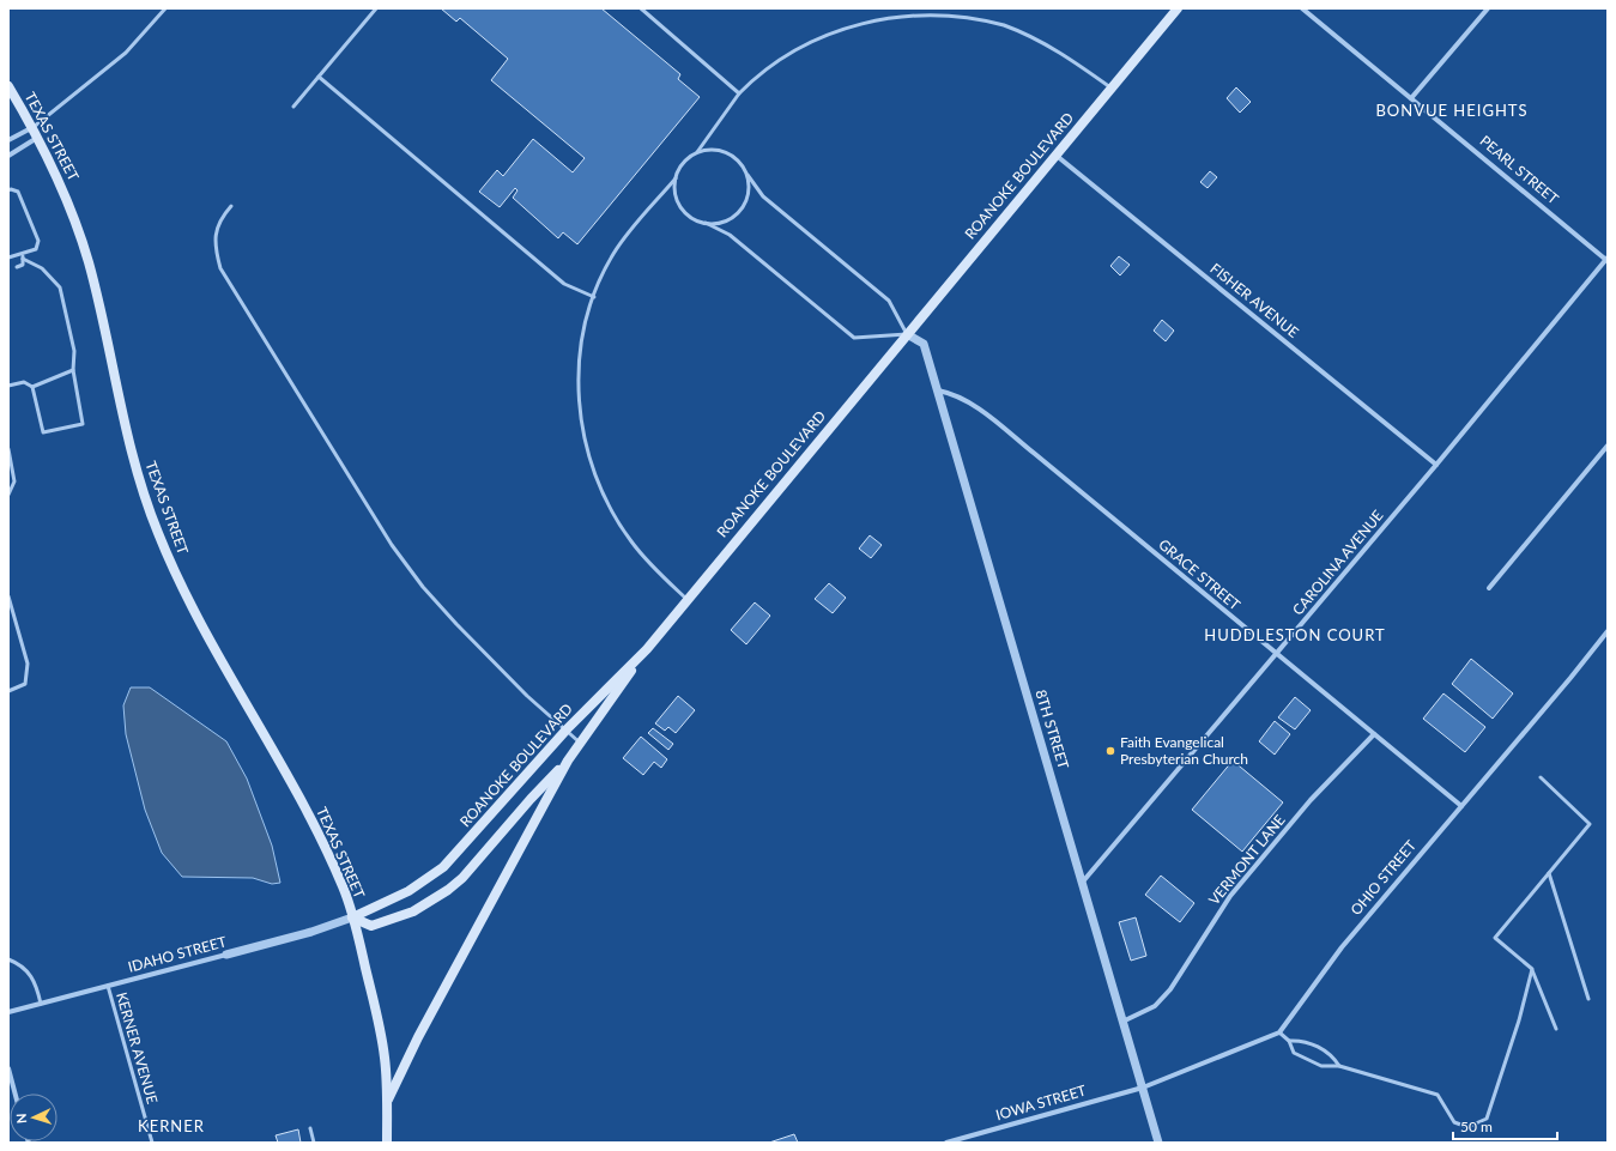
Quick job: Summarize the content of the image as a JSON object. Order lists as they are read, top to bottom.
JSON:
{
  "streets": {
    "main road": ["TEXAS STREET", "ROANOKE BOULEVARD"],
    "street": [
      "PEARL STREET",
      "FISHER AVENUE",
      "CAROLINA AVENUE",
      "GRACE STREET",
      "8TH STREET",
      "VERMONT LANE",
      "OHIO STREET",
      "IDAHO STREET",
      "IOWA STREET"
    ],
    "lane": ["KERNER AVENUE"]
  },
  "crossings": [
    ["TEXAS STREET", "ROANOKE BOULEVARD"],
    ["TEXAS STREET", "IDAHO STREET"],
    ["PEARL STREET", "CAROLINA AVENUE"],
    ["ROANOKE BOULEVARD", "FISHER AVENUE"],
    ["ROANOKE BOULEVARD", "8TH STREET"],
    ["ROANOKE BOULEVARD", "IDAHO STREET"],
    ["FISHER AVENUE", "CAROLINA AVENUE"],
    ["CAROLINA AVENUE", "GRACE STREET"],
    ["CAROLINA AVENUE", "8TH STREET"],
    ["GRACE STREET", "8TH STREET"],
    ["GRACE STREET", "VERMONT LANE"],
    ["GRACE STREET", "OHIO STREET"],
    ["8TH STREET", "VERMONT LANE"],
    ["8TH STREET", "IOWA STREET"],
    ["IDAHO STREET", "KERNER AVENUE"]
  ],
  "districts": ["BONVUE HEIGHTS", "HUDDLESTON COURT", "KERNER"],
  "places": ["Faith Evangelical Presbyterian Church"],
  "scale_bar": "50 m",
  "north": "left"
}
